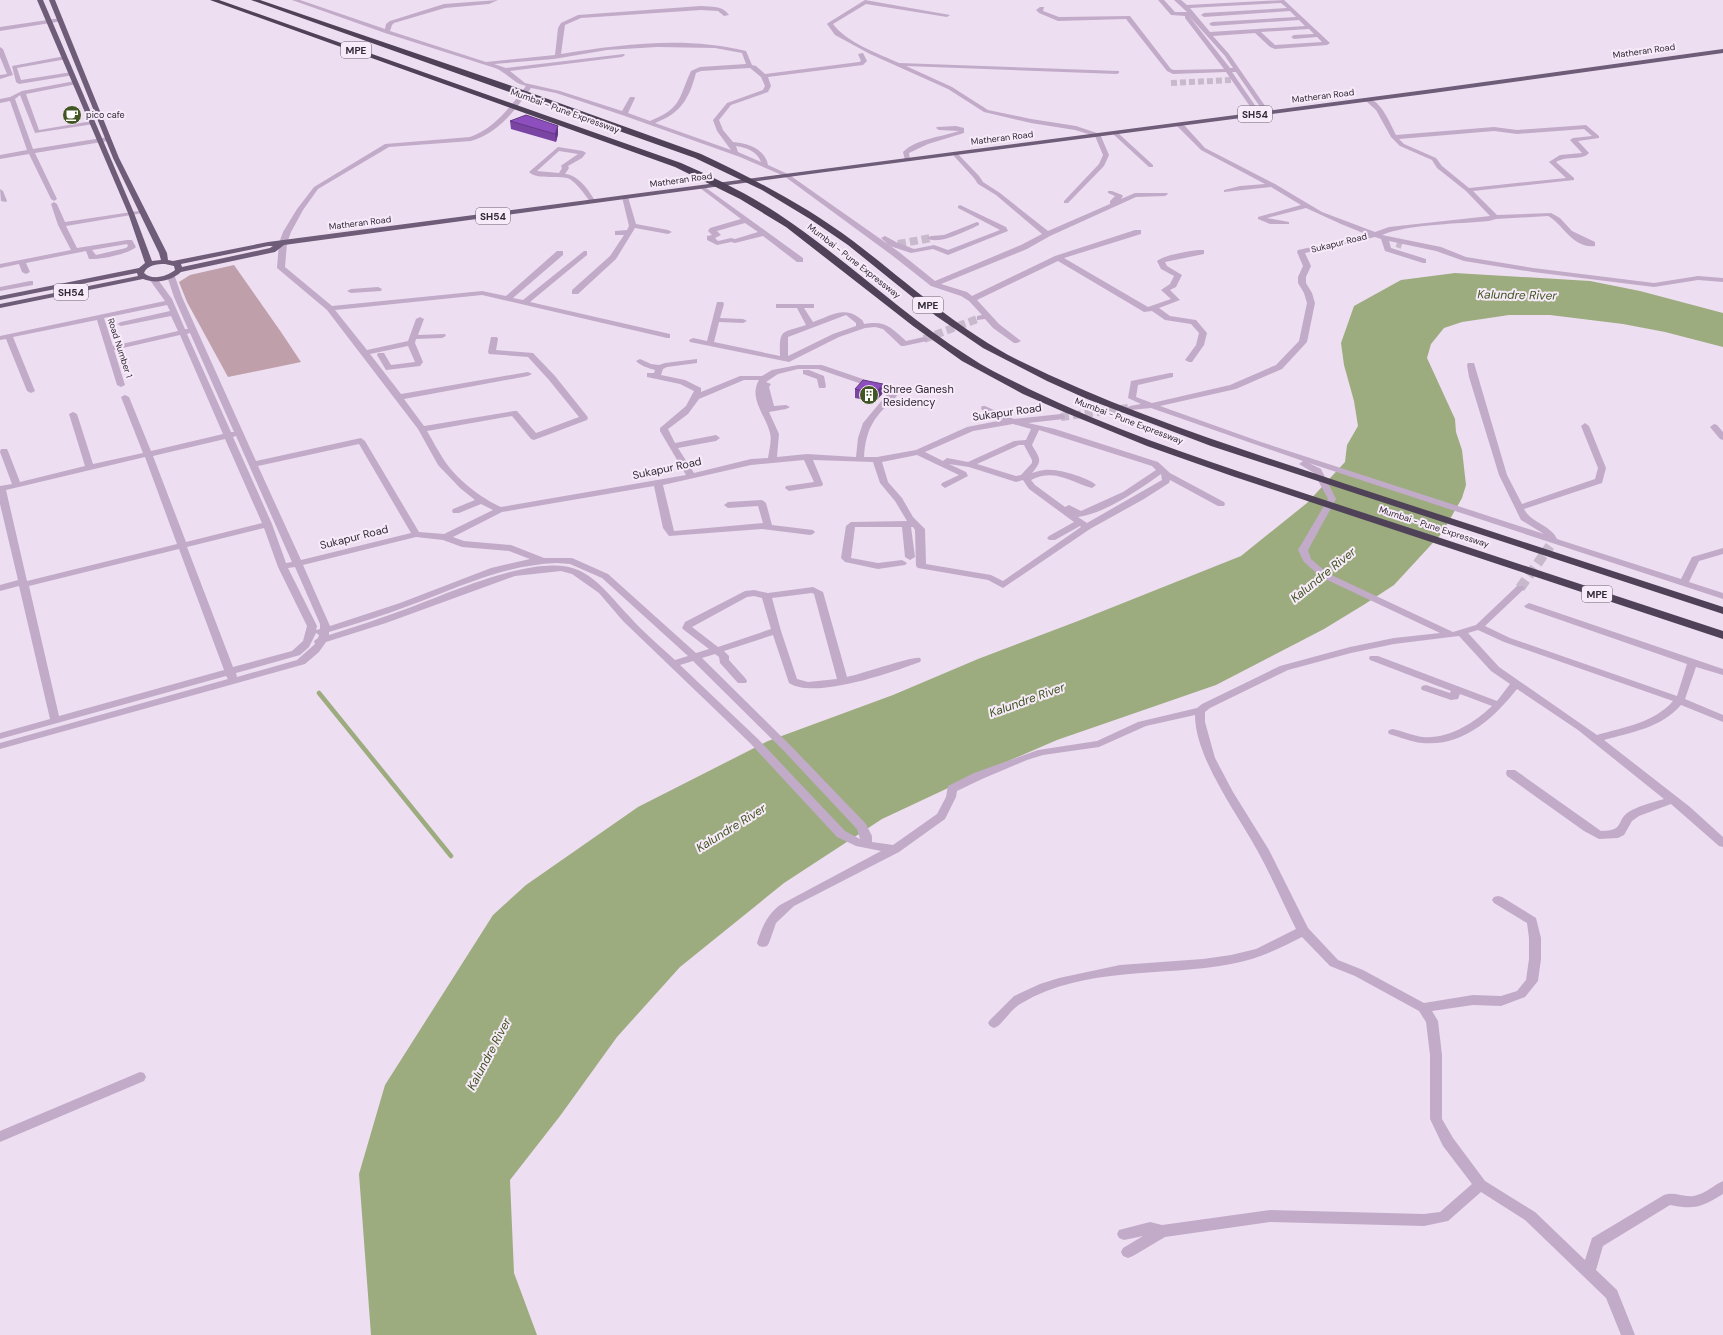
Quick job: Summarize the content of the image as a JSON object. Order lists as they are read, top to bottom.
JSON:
{
  "streets": {
    "highway": ["MPE", "Mumbai - Pune Expressway"],
    "main road": ["Matheran Road", "SH54"],
    "street": ["Sukapur Road", "Road Number 1"]
  },
  "crossings": [
    ["Matheran Road", "SH54"],
    ["Mumbai - Pune Expressway", "Sukapur Road"]
  ],
  "water": ["Kalundre River"],
  "places": {
    "cafe": ["pico cafe"],
    "building": ["Shree Ganesh Residency"]
  }
}
